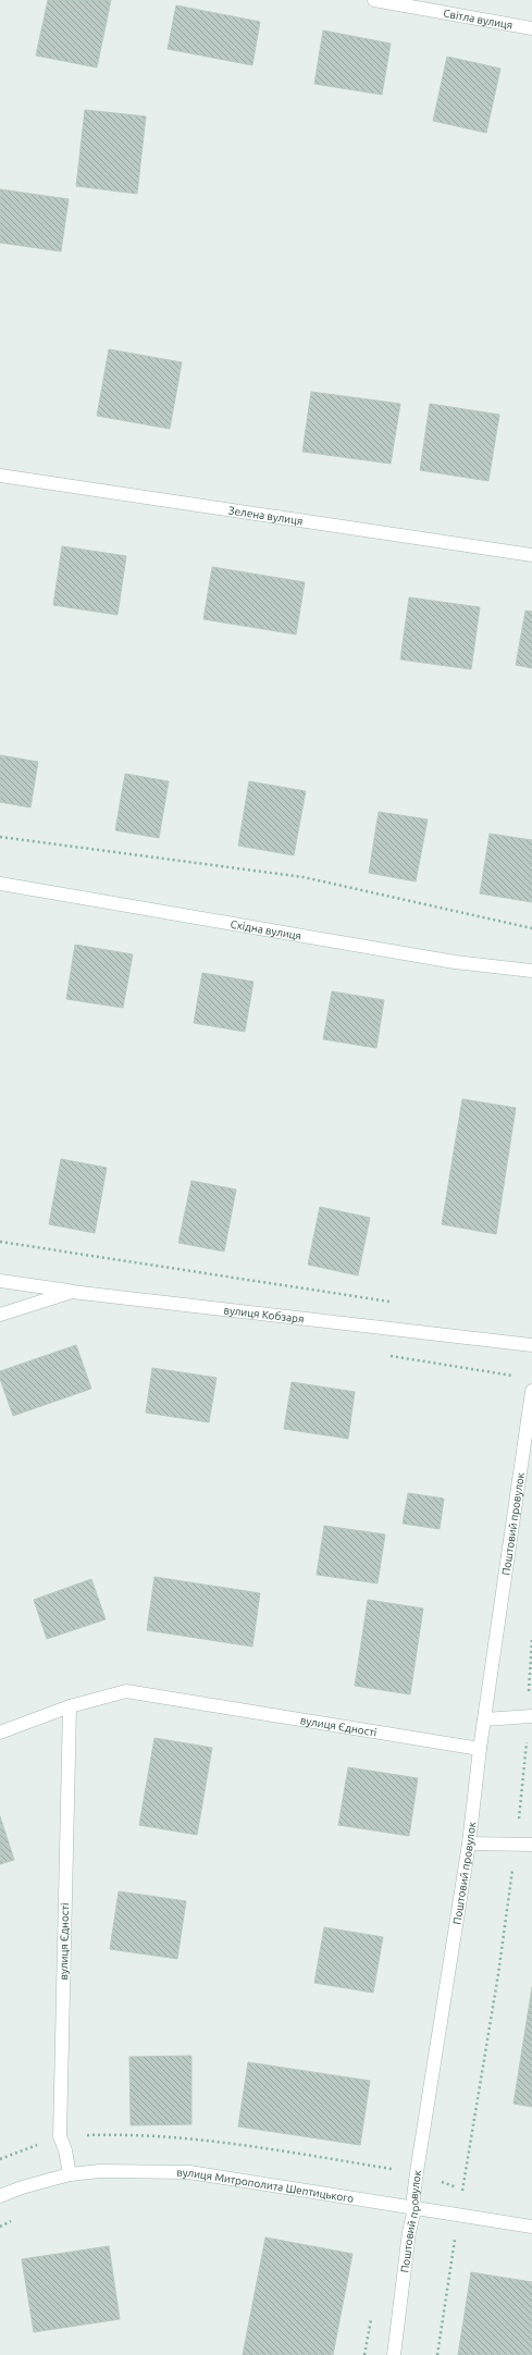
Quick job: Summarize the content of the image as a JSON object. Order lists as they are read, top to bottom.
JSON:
{
  "streets": {
    "street": [
      "Світла вулиця",
      "Зелена вулиця",
      "Східна вулиця",
      "вулиця Кобзаря",
      "Поштовий провулок",
      "вулиця Єдності",
      "вулиця Митрополита Шептицького"
    ]
  },
  "crossings": [
    ["Поштовий провулок", "вулиця Єдності"],
    ["Поштовий провулок", "вулиця Митрополита Шептицького"],
    ["вулиця Єдності", "вулиця Митрополита Шептицького"]
  ]
}
